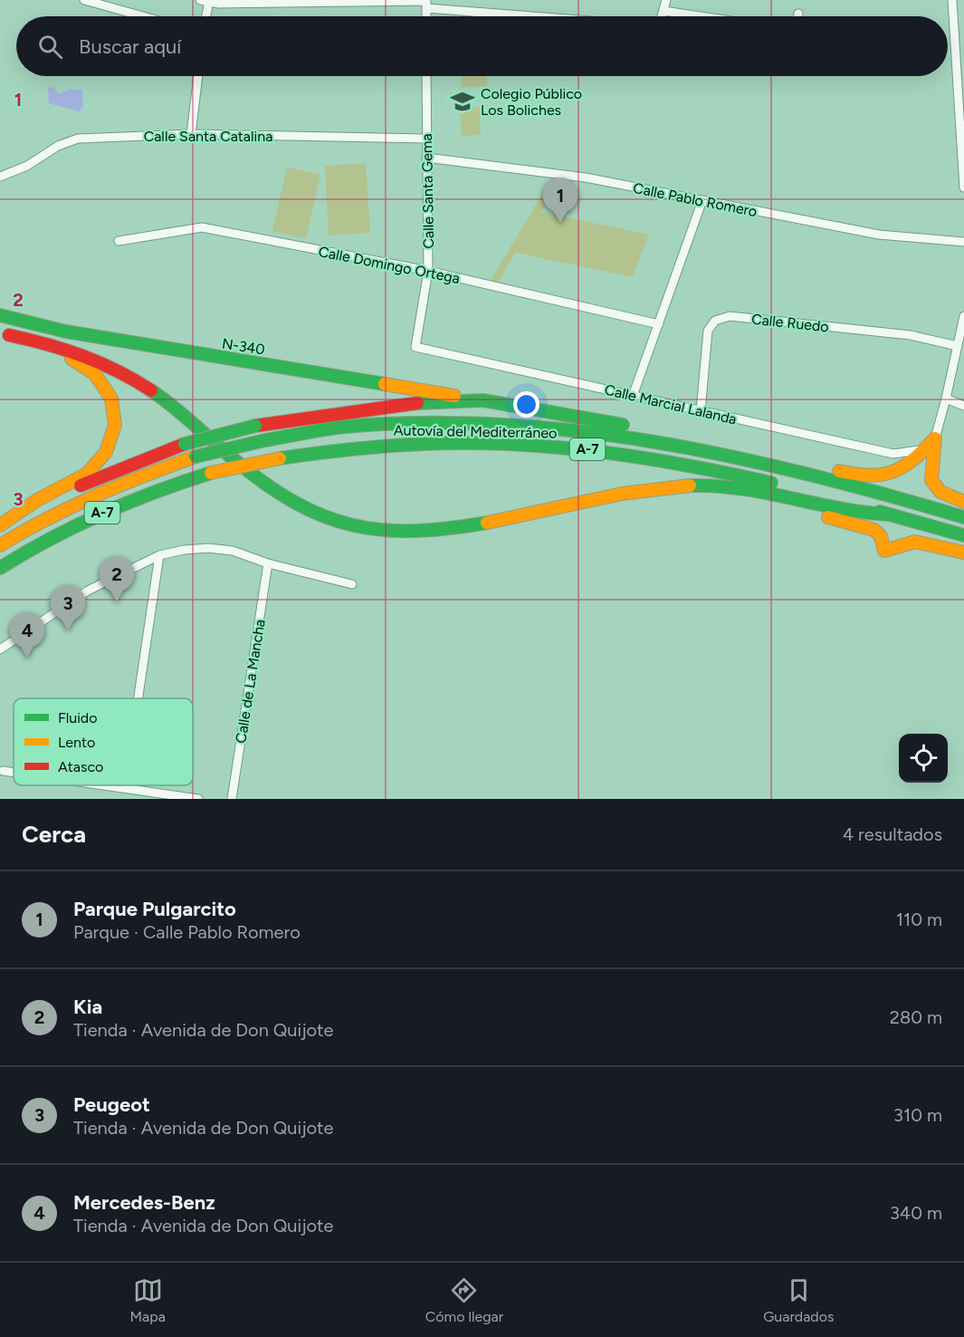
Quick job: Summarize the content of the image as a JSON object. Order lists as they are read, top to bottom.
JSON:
{
  "streets": {
    "main road": ["N-340", "Autovía del Mediterráneo", "A-7"],
    "street": [
      "Calle Santa Catalina",
      "Calle Santa Gema",
      "Calle Pablo Romero",
      "Calle Domingo Ortega",
      "Calle Ruedo",
      "Calle Marcial Lalanda",
      "Calle de La Mancha"
    ]
  },
  "crossings": [
    ["Calle Santa Catalina", "Calle Santa Gema"],
    ["Calle Santa Gema", "Calle Pablo Romero"],
    ["Calle Santa Gema", "Calle Domingo Ortega"],
    ["Calle Santa Gema", "Calle Marcial Lalanda"],
    ["Calle Ruedo", "Calle Marcial Lalanda"]
  ],
  "places": {
    "school or university": ["Colegio Público Los Boliches"]
  },
  "legend": ["Fluido", "Lento", "Atasco"],
  "page": {
    "search": "Buscar aquí",
    "pins": [
      "1",
      "2",
      "3",
      "4"
    ],
    "heading": ["Cerca", "4 resultados"],
    "list": [
      {
        "mark": "1",
        "name": "Parque Pulgarcito",
        "note": "Parque · Calle Pablo Romero",
        "value": "110 m"
      },
      {
        "mark": "2",
        "name": "Kia",
        "note": "Tienda · Avenida de Don Quijote",
        "value": "280 m"
      },
      {
        "mark": "3",
        "name": "Peugeot",
        "note": "Tienda · Avenida de Don Quijote",
        "value": "310 m"
      },
      {
        "mark": "4",
        "name": "Mercedes-Benz",
        "note": "Tienda · Avenida de Don Quijote",
        "value": "340 m"
      }
    ],
    "nav": ["Mapa", "Cómo llegar", "Guardados"]
  },
  "grid": {
    "rows": ["1", "2", "3"]
  }
}
